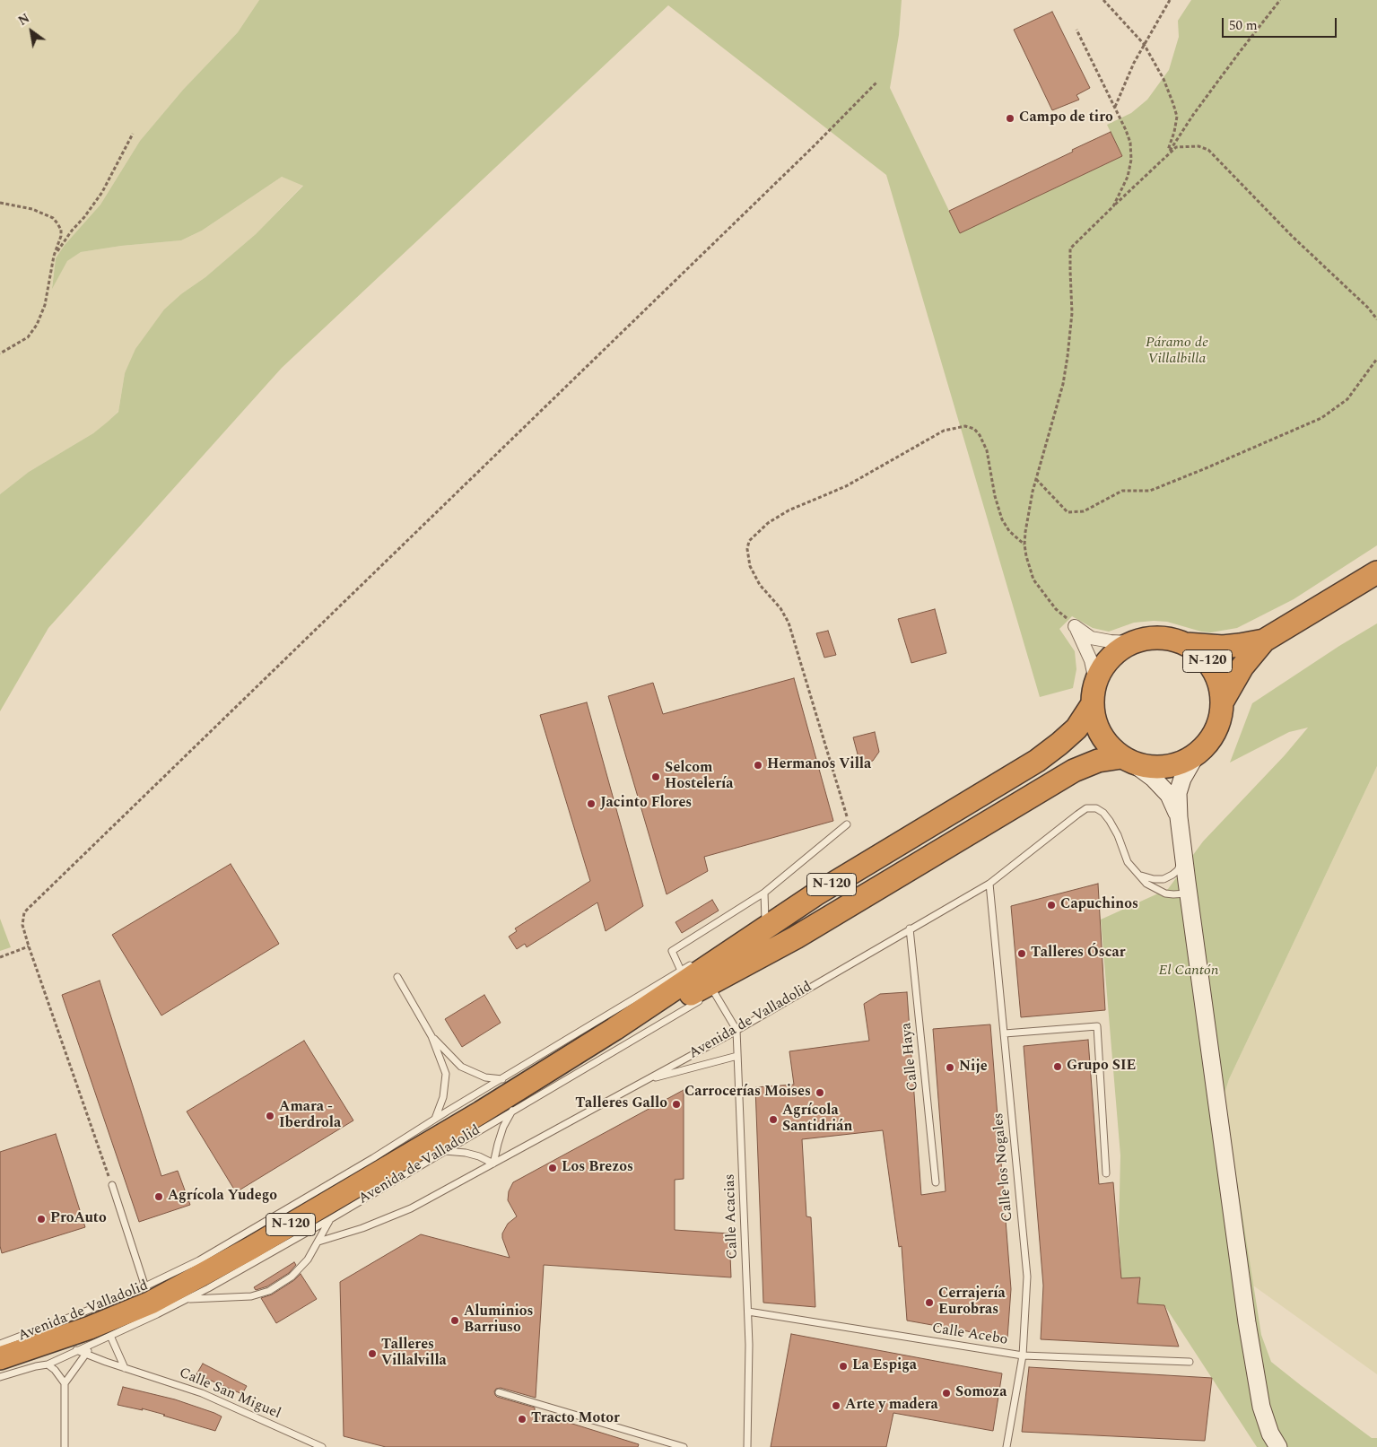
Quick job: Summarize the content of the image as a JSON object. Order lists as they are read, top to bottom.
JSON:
{
  "streets": {
    "highway": ["N-120", "Avenida de Valladolid"],
    "lane": [
      "Calle Haya",
      "Calle los Nogales",
      "Calle Acacias",
      "Calle Acebo",
      "Calle San Miguel"
    ]
  },
  "crossings": [
    ["N-120", "Avenida de Valladolid"],
    ["Avenida de Valladolid", "Calle Haya"],
    ["Avenida de Valladolid", "Calle los Nogales"],
    ["Avenida de Valladolid", "Calle Acacias"],
    ["Avenida de Valladolid", "Calle San Miguel"],
    ["Calle los Nogales", "Calle Acebo"],
    ["Calle Acacias", "Calle Acebo"]
  ],
  "parks": ["Páramo de Villalbilla", "El Cantón"],
  "places": [
    "Campo de tiro",
    "Hermanos Villa",
    "Selcom Hostelería",
    "Jacinto Flores",
    "Capuchinos",
    "Talleres Óscar",
    "Grupo SIE",
    "Nije",
    "Carrocerías Moises",
    "Talleres Gallo",
    "Amara - Iberdrola",
    "Agrícola Santidrián",
    "Los Brezos",
    "Agrícola Yudego",
    "ProAuto",
    "Cerrajería Eurobras",
    "Aluminios Barriuso",
    "Talleres Villalvilla",
    "La Espiga",
    "Somoza",
    "Arte y madera",
    "Tracto Motor"
  ],
  "scale_bar": "50 m",
  "north": "top left"
}
